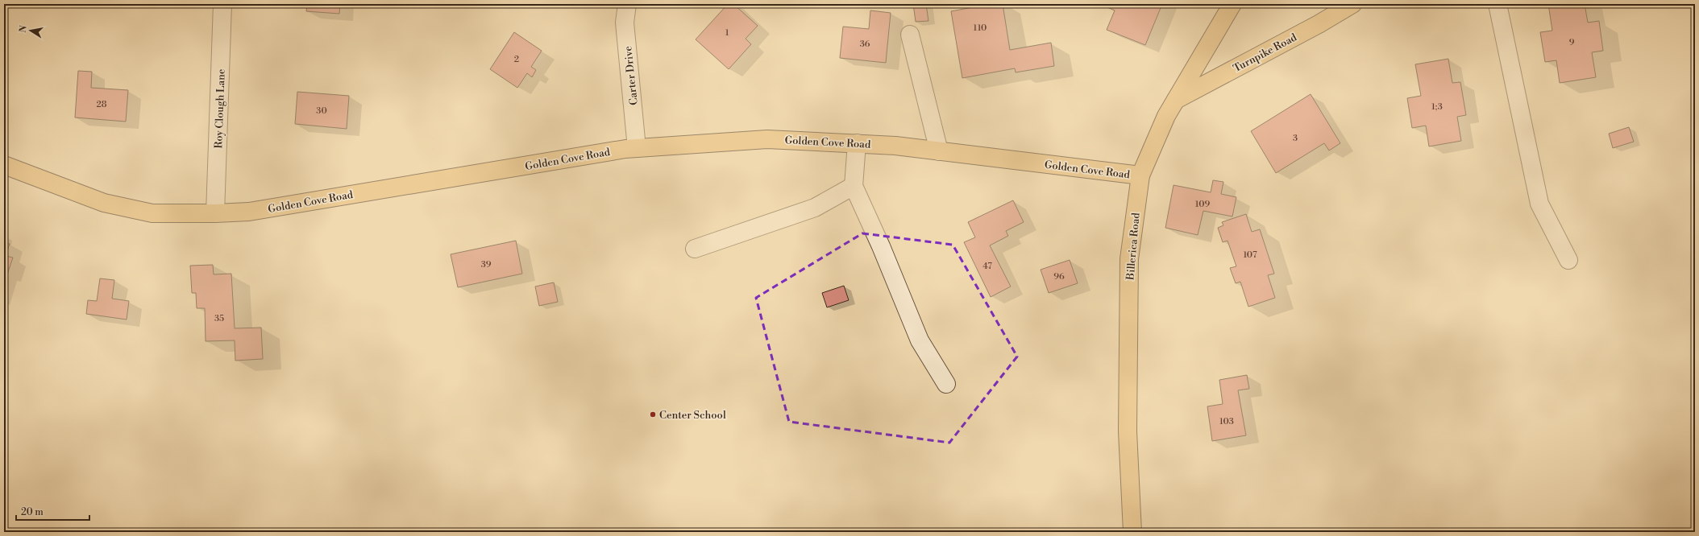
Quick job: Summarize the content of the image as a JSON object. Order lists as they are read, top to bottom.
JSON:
{
  "streets": {
    "main road": ["Turnpike Road", "Golden Cove Road", "Billerica Road"],
    "street": ["Carter Drive", "Roy Clough Lane"]
  },
  "crossings": [
    ["Turnpike Road", "Billerica Road"],
    ["Carter Drive", "Golden Cove Road"],
    ["Roy Clough Lane", "Golden Cove Road"],
    ["Golden Cove Road", "Billerica Road"]
  ],
  "places": ["Center School"],
  "house_numbers": [
    "110",
    "1",
    "9",
    "36",
    "2",
    "28",
    "1;3",
    "30",
    "3",
    "109",
    "107",
    "39",
    "47",
    "96",
    "35",
    "103"
  ],
  "scale_bar": "20 m",
  "north": "left"
}
